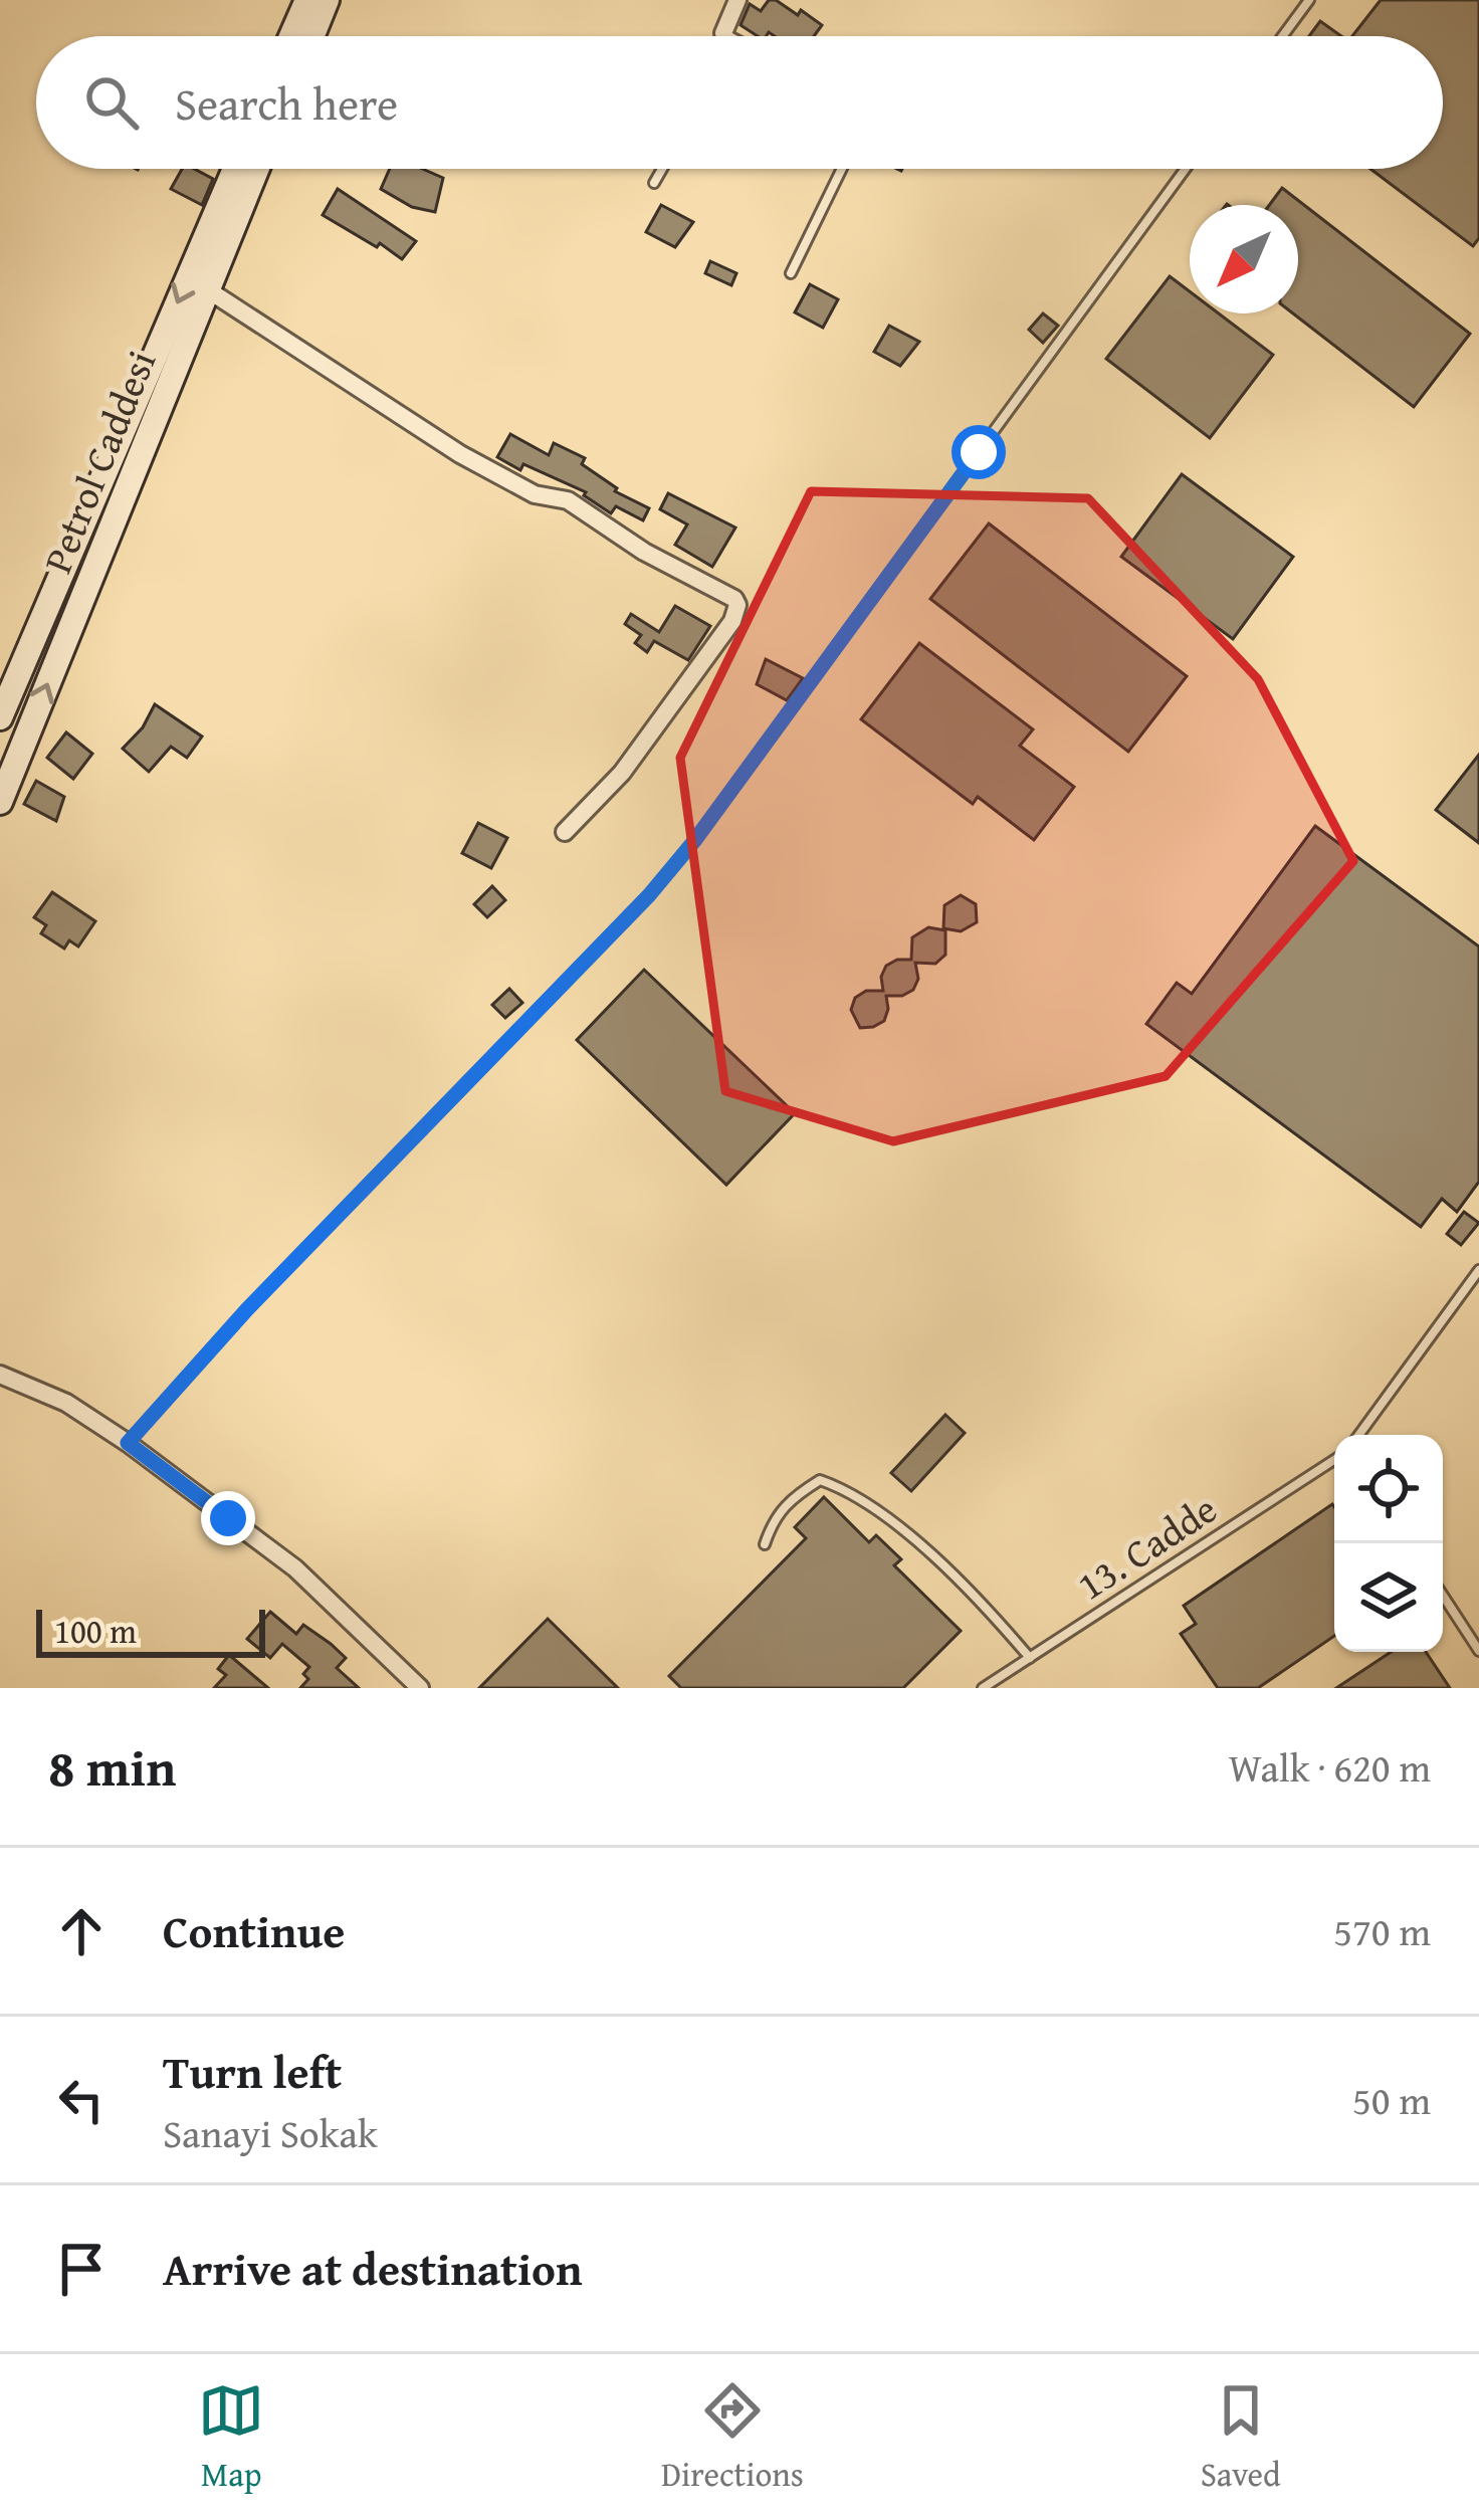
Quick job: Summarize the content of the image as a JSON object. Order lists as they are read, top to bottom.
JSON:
{
  "streets": {
    "main road": ["Petrol Caddesi"],
    "lane": ["13. Cadde"]
  },
  "scale_bar": "100 m",
  "north": "bottom left",
  "page": {
    "search": "Search here",
    "scale": "100 m",
    "heading": ["8 min", "Walk · 620 m"],
    "list": [
      ["Continue", "570 m"],
      ["Turn left", "Sanayi Sokak", "50 m"],
      "Arrive at destination"
    ],
    "nav": ["Map", "Directions", "Saved"]
  }
}
